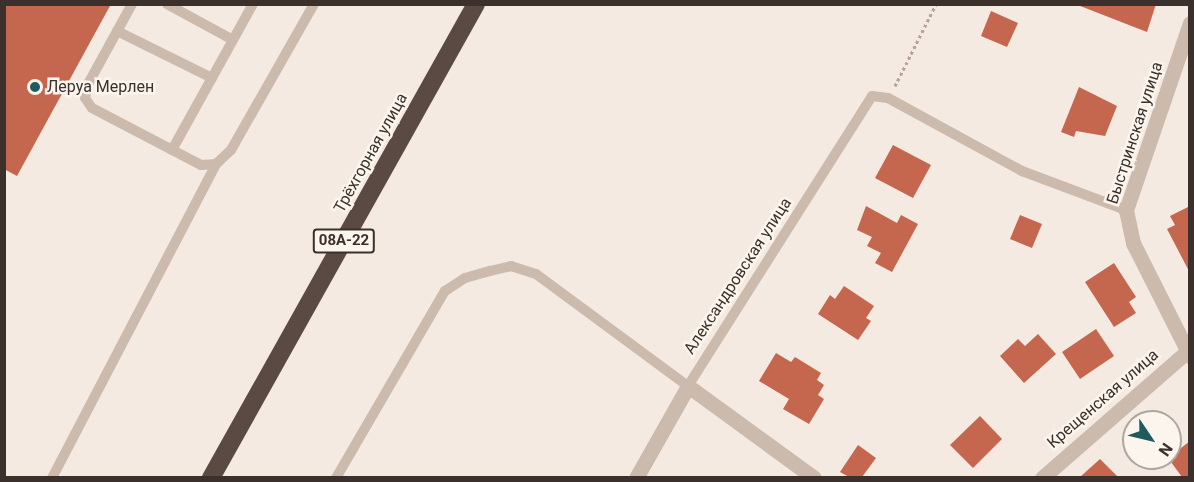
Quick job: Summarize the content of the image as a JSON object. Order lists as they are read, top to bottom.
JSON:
{
  "streets": {
    "highway": ["Трёхгорная улица", "08А-22"],
    "street": ["Быстринская улица", "Александровская улица", "Крещенская улица"]
  },
  "crossings": [
    ["Быстринская улица", "Крещенская улица"]
  ],
  "places": ["Леруа Мерлен"],
  "north": "bottom right"
}
